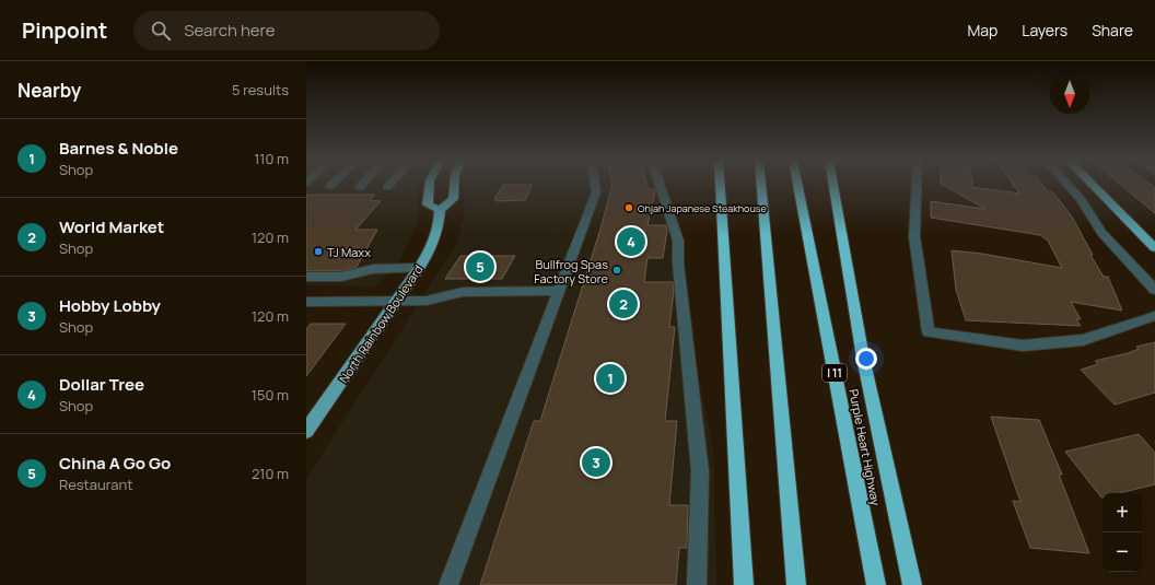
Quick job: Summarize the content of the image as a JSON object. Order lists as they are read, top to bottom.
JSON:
{
  "streets": {
    "highway": ["I 11", "Purple Heart Highway"],
    "main road": ["North Rainbow Boulevard"]
  },
  "places": ["Ohjah Japanese Steakhouse", "TJ Maxx", "Bullfrog Spas Factory Store"],
  "north": "bottom",
  "page": {
    "header": "Pinpoint",
    "search": "Search here",
    "nav": ["Map", "Layers", "Share"],
    "heading": ["Nearby", "5 results"],
    "list": [
      {
        "mark": "1",
        "name": "Barnes & Noble",
        "note": "Shop",
        "value": "110 m"
      },
      {
        "mark": "2",
        "name": "World Market",
        "note": "Shop",
        "value": "120 m"
      },
      {
        "mark": "3",
        "name": "Hobby Lobby",
        "note": "Shop",
        "value": "120 m"
      },
      {
        "mark": "4",
        "name": "Dollar Tree",
        "note": "Shop",
        "value": "150 m"
      },
      {
        "mark": "5",
        "name": "China A Go Go",
        "note": "Restaurant",
        "value": "210 m"
      }
    ],
    "pins": [
      "4",
      "5",
      "2",
      "1",
      "3"
    ],
    "map_buttons": ["+", "−"]
  }
}
